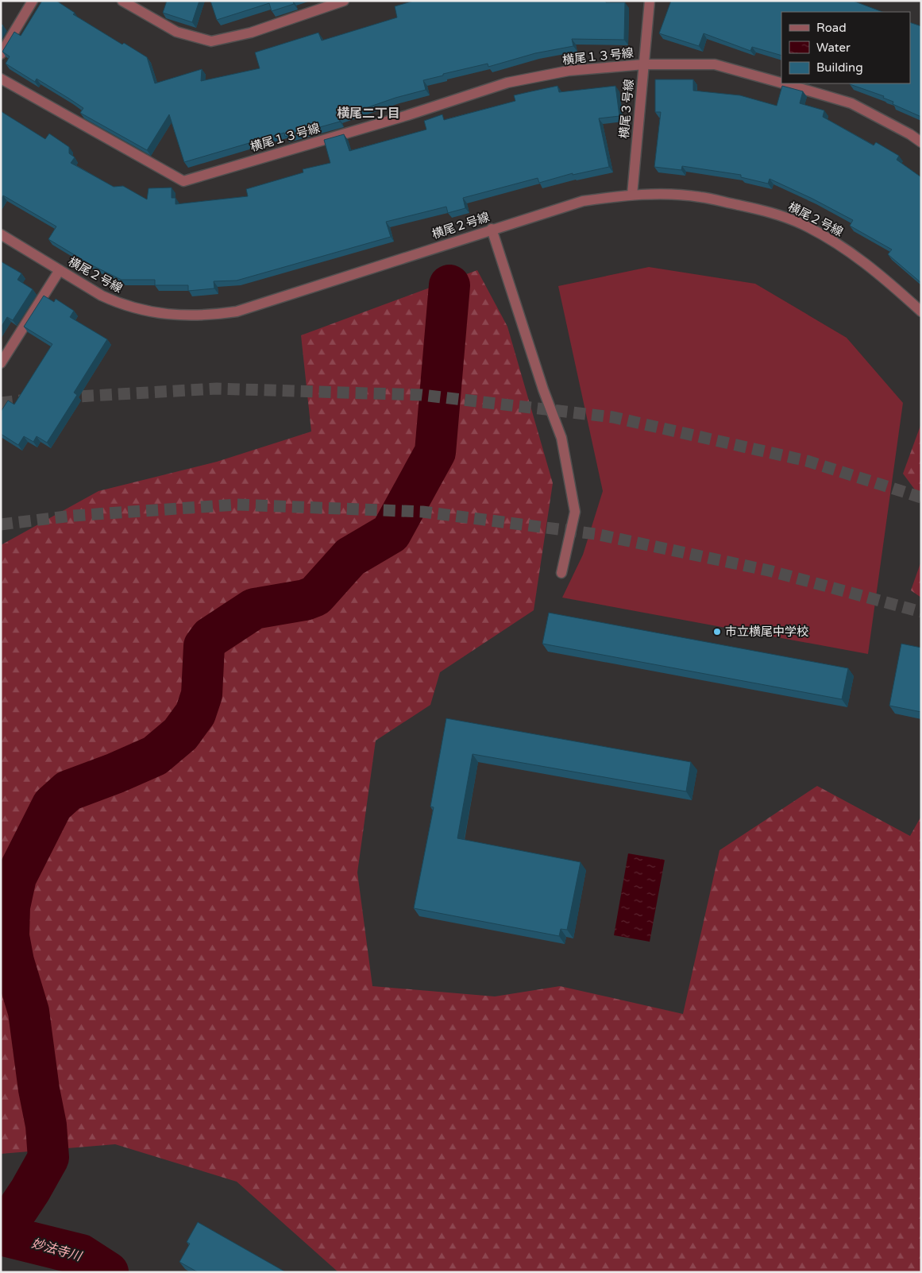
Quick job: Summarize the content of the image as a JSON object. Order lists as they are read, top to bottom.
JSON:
{
  "streets": {
    "street": ["横尾１３号線", "横尾３号線", "横尾２号線"]
  },
  "crossings": [
    ["横尾１３号線", "横尾３号線"],
    ["横尾３号線", "横尾２号線"]
  ],
  "districts": ["横尾二丁目"],
  "water": ["妙法寺川"],
  "places": ["市立横尾中学校"],
  "legend": ["Road", "Water", "Building"]
}
